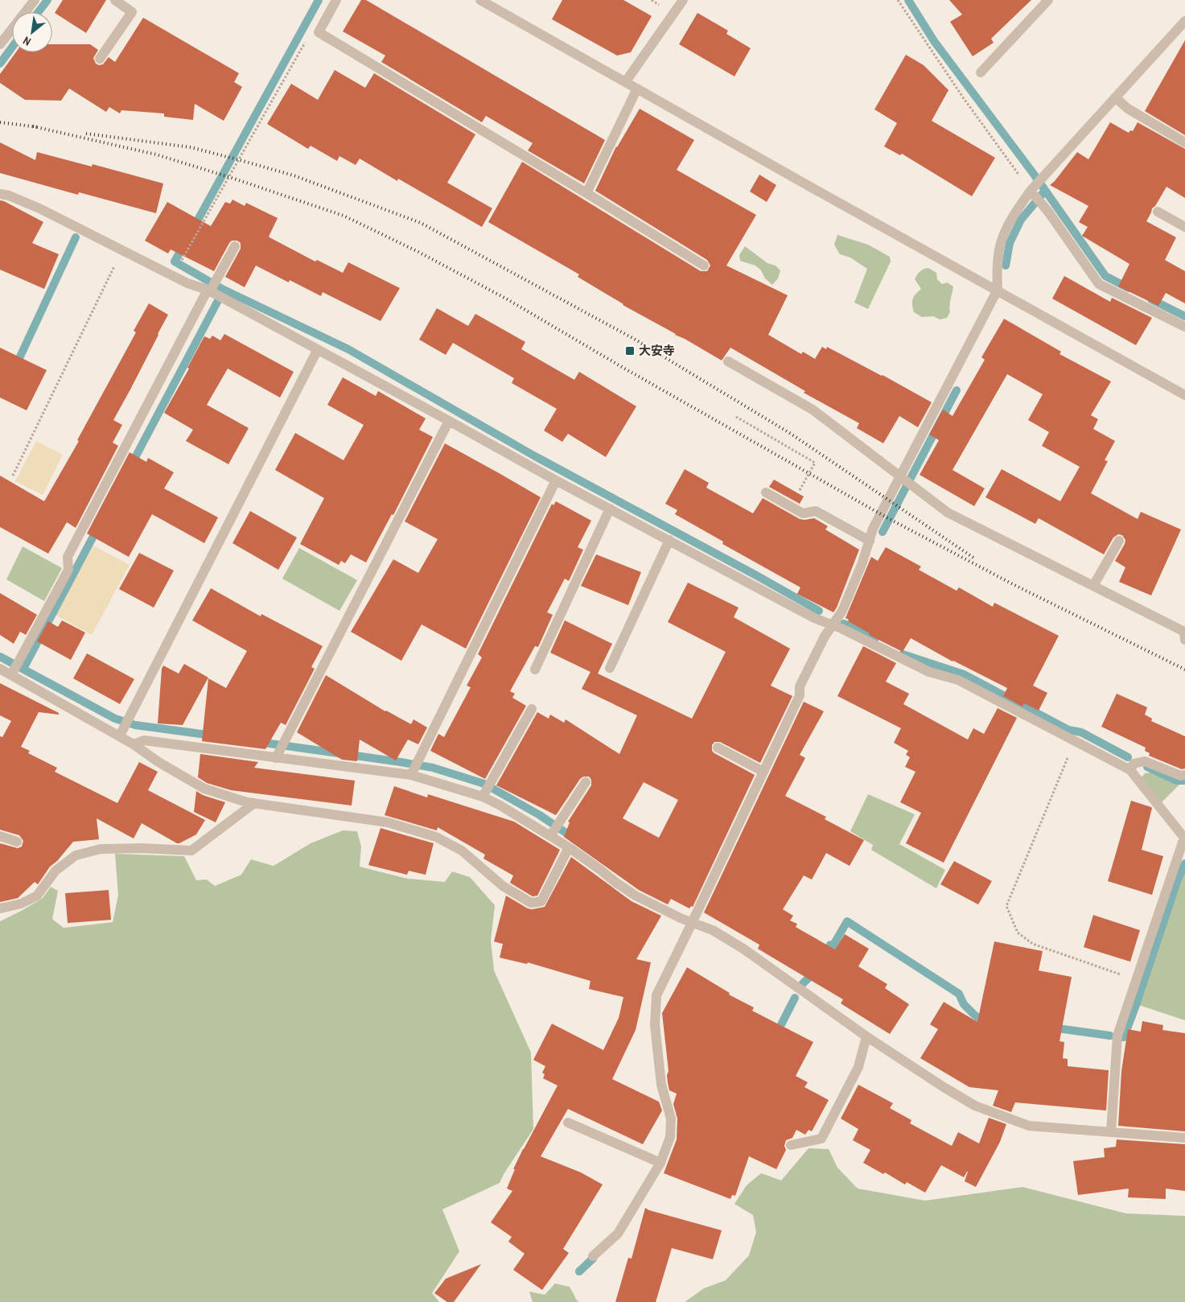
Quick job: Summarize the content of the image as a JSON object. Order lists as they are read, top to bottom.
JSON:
{
  "places": {
    "transit": ["大安寺"]
  },
  "north": "bottom left"
}
